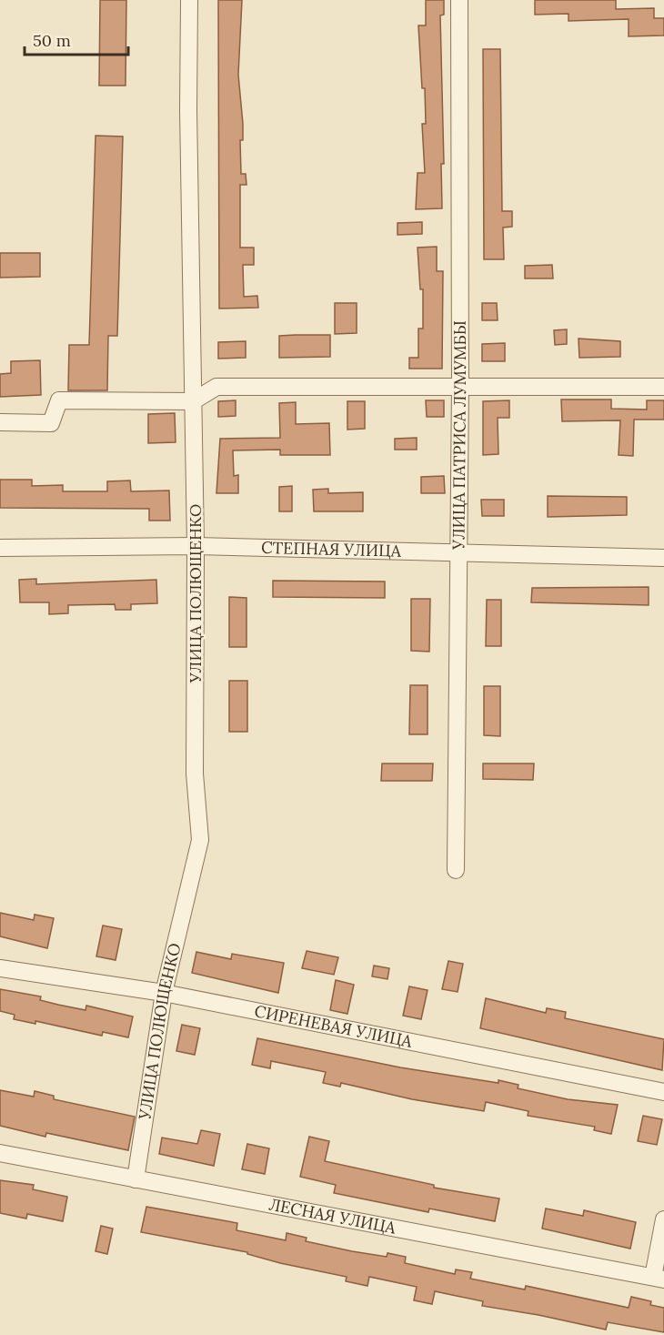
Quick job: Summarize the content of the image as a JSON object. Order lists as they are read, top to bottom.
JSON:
{
  "streets": {
    "street": [
      "УЛИЦА ПАТРИСА ЛУМУМБЫ",
      "СТЕПНАЯ УЛИЦА",
      "УЛИЦА ПОЛЮЩЕНКО",
      "СИРЕНЕВАЯ УЛИЦА",
      "ЛЕСНАЯ УЛИЦА"
    ]
  },
  "crossings": [
    ["УЛИЦА ПАТРИСА ЛУМУМБЫ", "СТЕПНАЯ УЛИЦА"],
    ["СТЕПНАЯ УЛИЦА", "УЛИЦА ПОЛЮЩЕНКО"],
    ["УЛИЦА ПОЛЮЩЕНКО", "СИРЕНЕВАЯ УЛИЦА"],
    ["УЛИЦА ПОЛЮЩЕНКО", "ЛЕСНАЯ УЛИЦА"]
  ],
  "scale_bar": "50 m"
}
